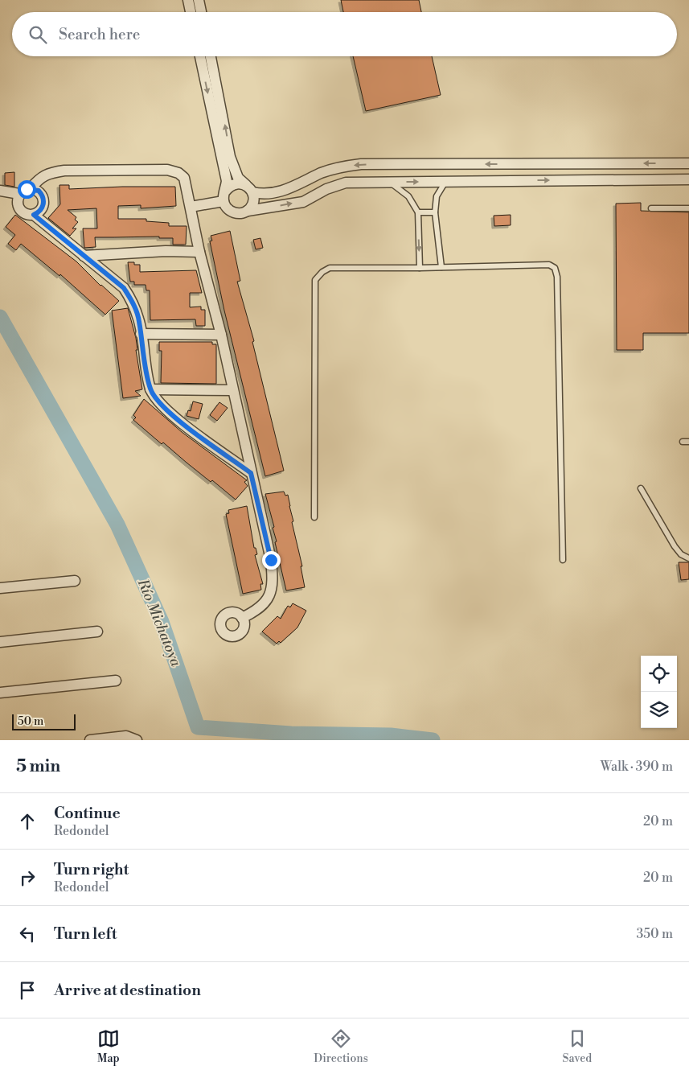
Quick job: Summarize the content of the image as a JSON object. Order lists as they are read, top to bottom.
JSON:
{
  "water": ["Río Michatoya"],
  "scale_bar": "50 m",
  "page": {
    "search": "Search here",
    "scale": "50 m",
    "heading": ["5 min", "Walk · 390 m"],
    "list": [
      ["Continue", "Redondel", "20 m"],
      ["Turn right", "Redondel", "20 m"],
      ["Turn left", "350 m"],
      "Arrive at destination"
    ],
    "nav": ["Map", "Directions", "Saved"]
  }
}
